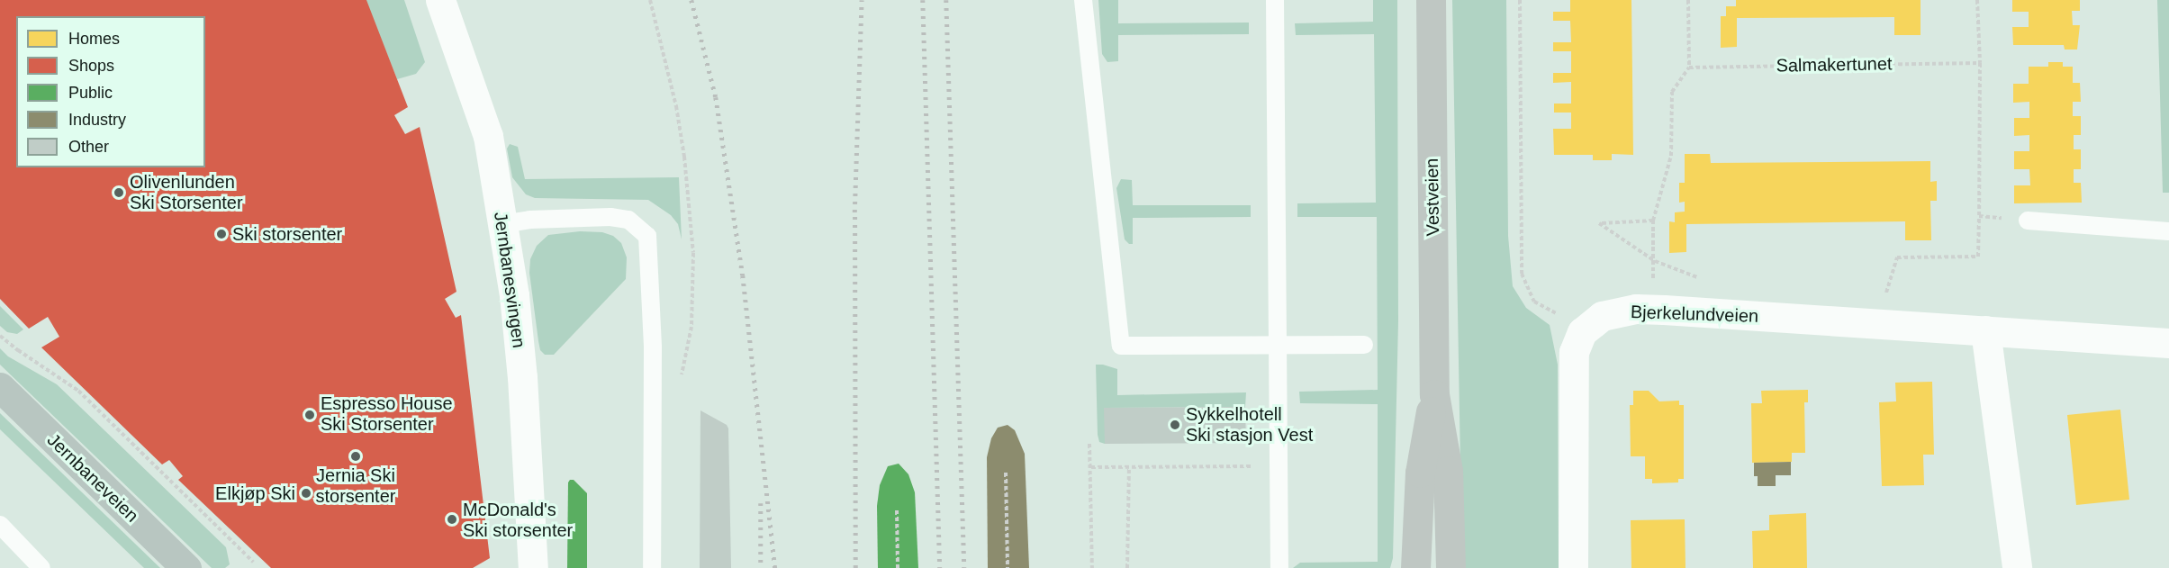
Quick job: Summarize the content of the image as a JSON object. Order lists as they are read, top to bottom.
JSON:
{
  "streets": {
    "main road": ["Jernbaneveien"],
    "street": ["Vestveien", "Jernbanesvingen", "Bjerkelundveien"],
    "path": ["Salmakertunet"]
  },
  "places": [
    "Olivenlunden Ski Storsenter",
    "Ski storsenter",
    "Espresso House Ski Storsenter",
    "Sykkelhotell Ski stasjon Vest",
    "Jernia Ski storsenter",
    "Elkjøp Ski",
    "McDonald's Ski storsenter"
  ],
  "legend": [
    "Homes",
    "Shops",
    "Public",
    "Industry",
    "Other"
  ]
}
